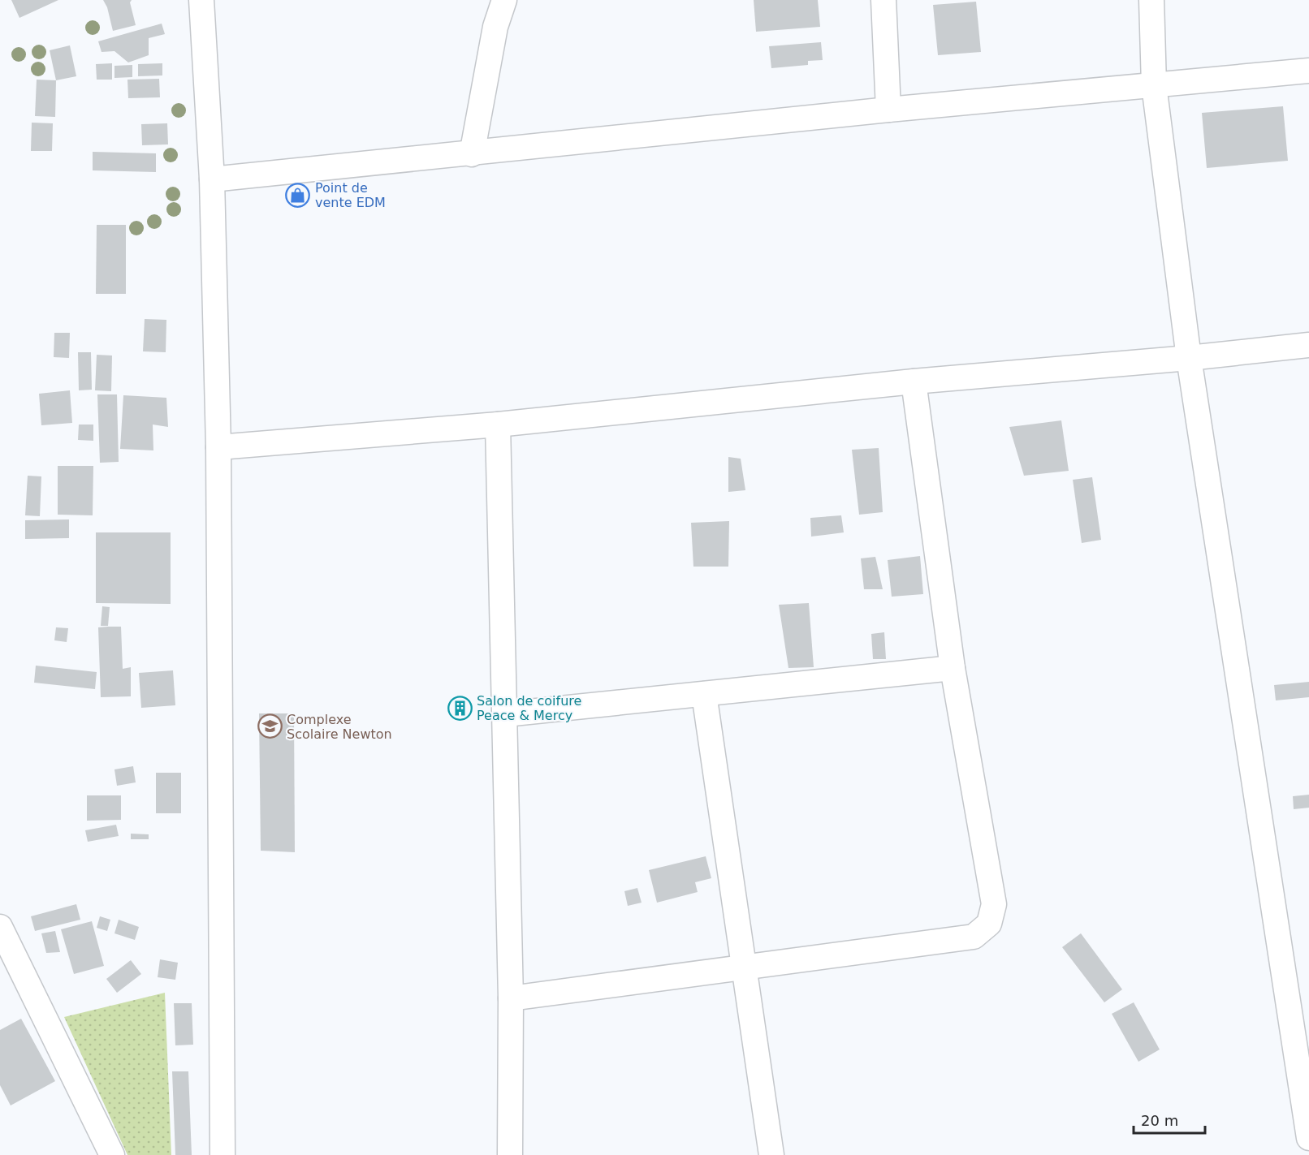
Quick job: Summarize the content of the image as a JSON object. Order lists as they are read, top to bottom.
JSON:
{
  "places": {
    "shop": ["Point de vente EDM"],
    "building": ["Salon de coifure Peace & Mercy"],
    "school or university": ["Complexe Scolaire Newton"]
  },
  "scale_bar": "20 m"
}
